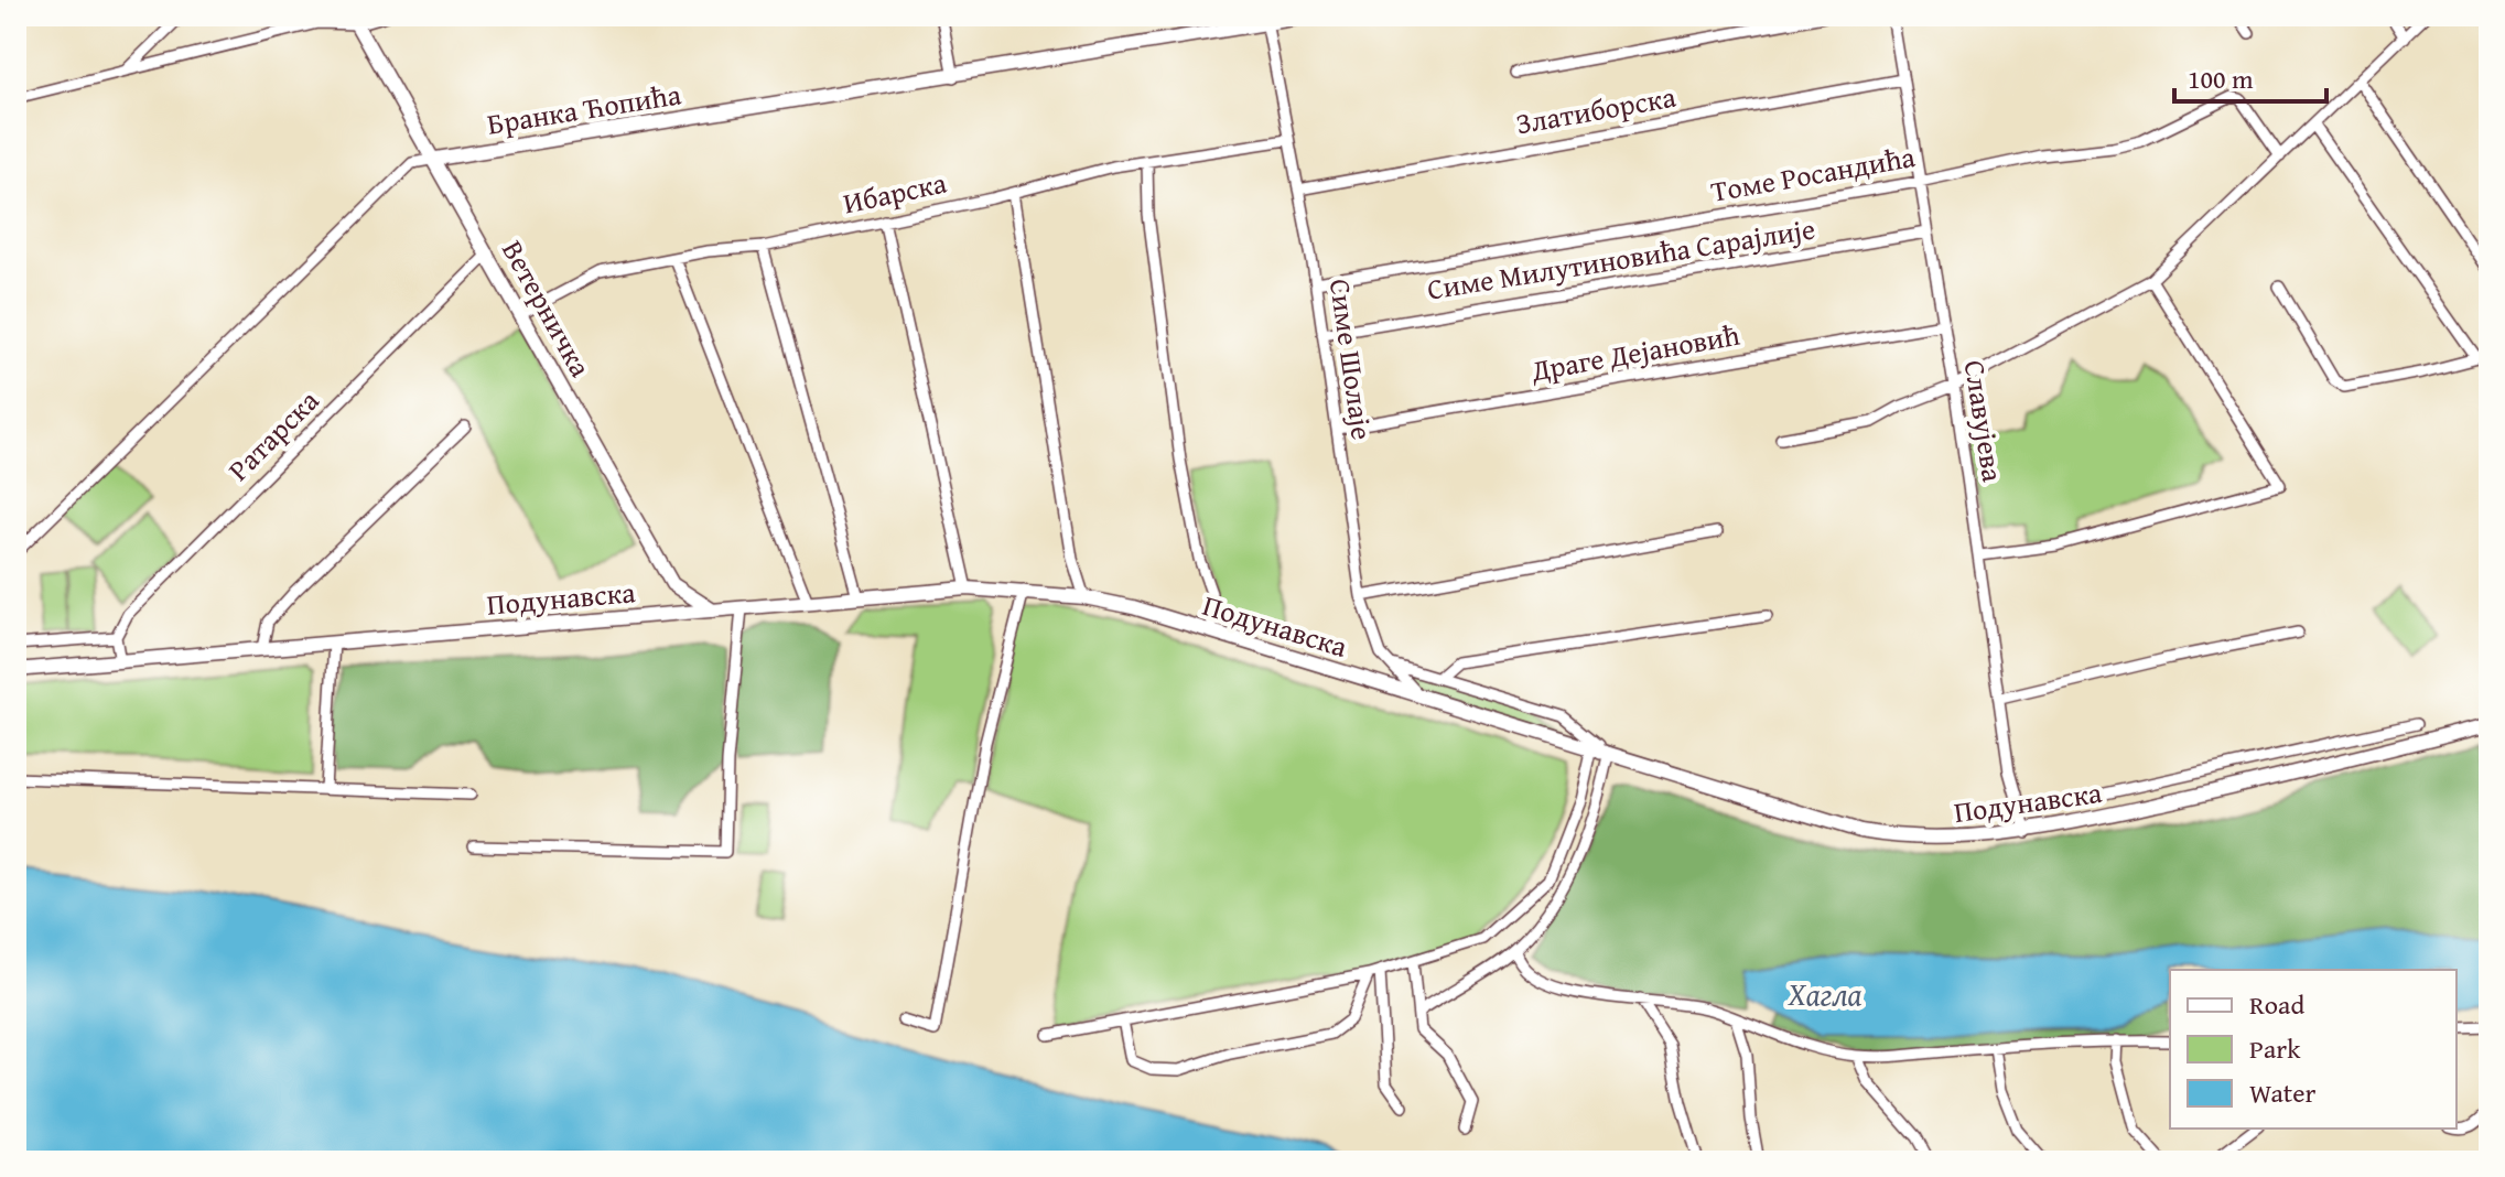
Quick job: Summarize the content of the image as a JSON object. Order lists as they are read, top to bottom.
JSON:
{
  "streets": {
    "street": [
      "Бранка Ћопића",
      "Златиборска",
      "Томе Росандића",
      "Ибарска",
      "Симе Милутиновића Сарајлије",
      "Ветерничка",
      "Драге Дејановић",
      "Симе Шолаје",
      "Славујева",
      "Ратарска",
      "Подунавска"
    ]
  },
  "crossings": [
    ["Бранка Ћопића", "Ветерничка"],
    ["Бранка Ћопића", "Симе Шолаје"],
    ["Златиборска", "Симе Шолаје"],
    ["Златиборска", "Славујева"],
    ["Томе Росандића", "Симе Шолаје"],
    ["Томе Росандића", "Славујева"],
    ["Ибарска", "Ветерничка"],
    ["Ибарска", "Симе Шолаје"],
    ["Симе Милутиновића Сарајлије", "Симе Шолаје"],
    ["Симе Милутиновића Сарајлије", "Славујева"],
    ["Ветерничка", "Ратарска"],
    ["Ветерничка", "Подунавска"],
    ["Драге Дејановић", "Симе Шолаје"],
    ["Драге Дејановић", "Славујева"],
    ["Симе Шолаје", "Подунавска"],
    ["Славујева", "Подунавска"]
  ],
  "water": ["Хагла"],
  "legend": ["Road", "Park", "Water"],
  "scale_bar": "100 m"
}
